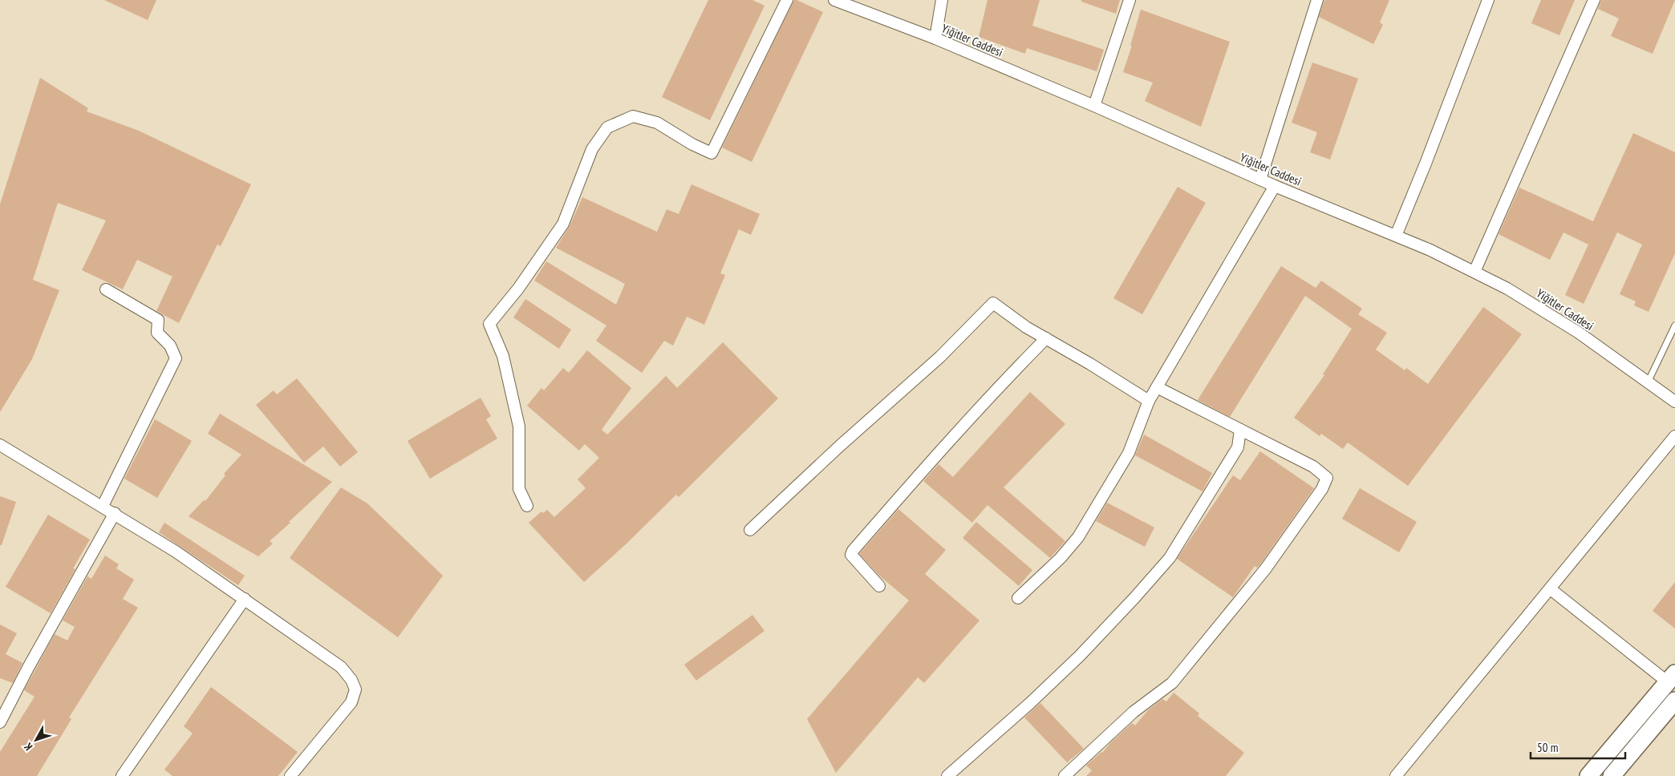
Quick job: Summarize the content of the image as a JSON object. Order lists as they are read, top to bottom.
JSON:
{
  "streets": {
    "street": ["Yiğitler Caddesi"]
  },
  "scale_bar": "50 m",
  "north": "bottom left"
}
